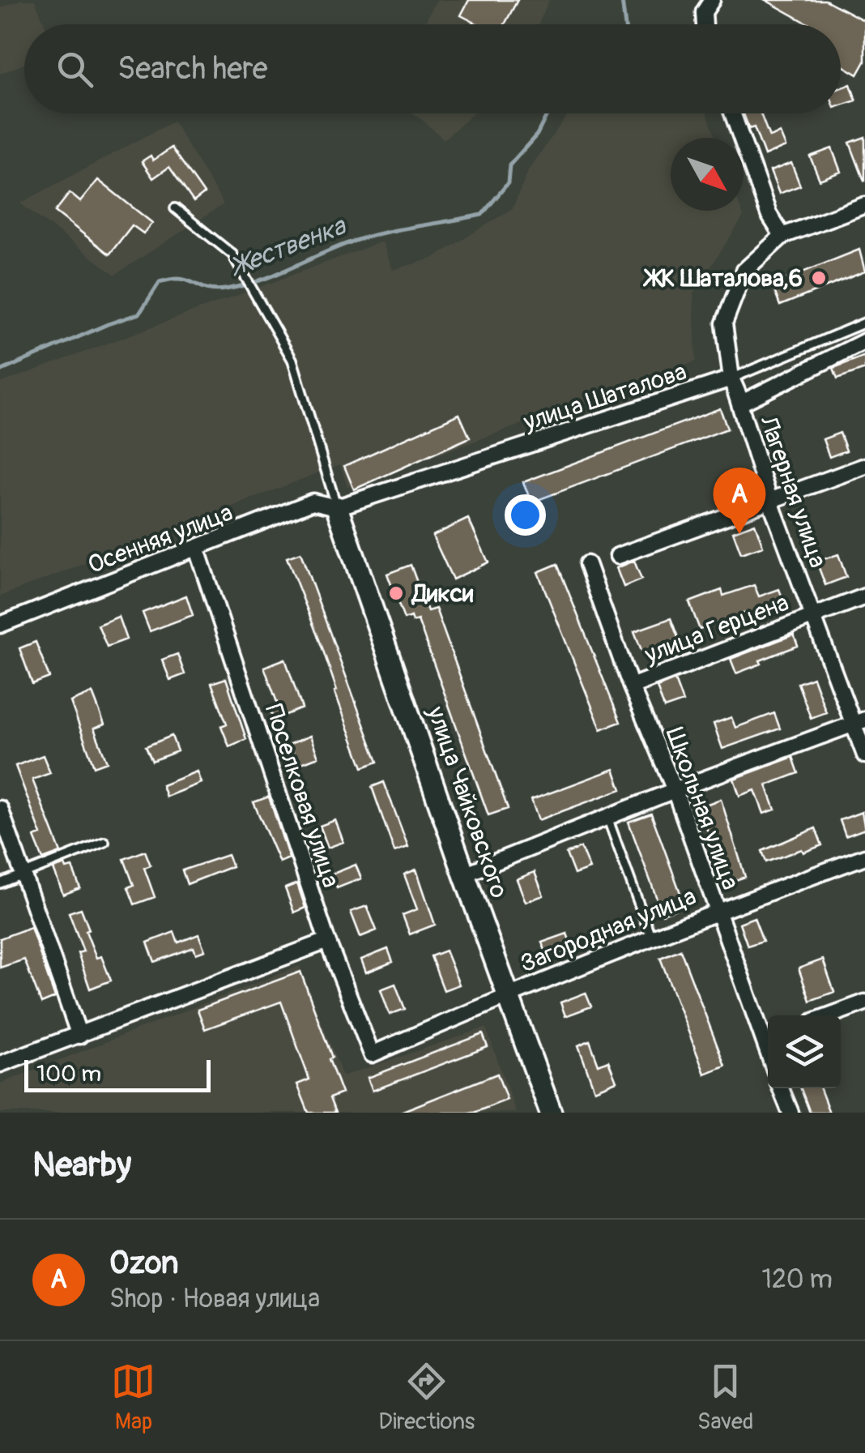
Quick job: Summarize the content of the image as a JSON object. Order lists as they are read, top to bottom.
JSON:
{
  "streets": {
    "street": [
      "улица Шаталова",
      "Лагерная улица",
      "Осенняя улица",
      "улица Герцена",
      "Поселковая улица",
      "улица Чайковского",
      "Школьная улица",
      "Загородная улица"
    ]
  },
  "crossings": [
    ["улица Шаталова", "Лагерная улица"],
    ["улица Шаталова", "Осенняя улица"],
    ["улица Шаталова", "улица Чайковского"],
    ["Лагерная улица", "улица Герцена"],
    ["Осенняя улица", "Поселковая улица"],
    ["Осенняя улица", "улица Чайковского"],
    ["улица Герцена", "Школьная улица"],
    ["Поселковая улица", "Загородная улица"],
    ["улица Чайковского", "Загородная улица"],
    ["Школьная улица", "Загородная улица"]
  ],
  "water": ["Жественка"],
  "places": ["ЖК Шаталова,6", "Дикси"],
  "scale_bar": "100 m",
  "north": "bottom right",
  "page": {
    "search": "Search here",
    "pins": "A",
    "scale": "100 m",
    "heading": "Nearby",
    "list": [
      {
        "mark": "A",
        "name": "Ozon",
        "note": "Shop · Новая улица",
        "value": "120 m"
      }
    ],
    "nav": ["Map", "Directions", "Saved"]
  }
}
